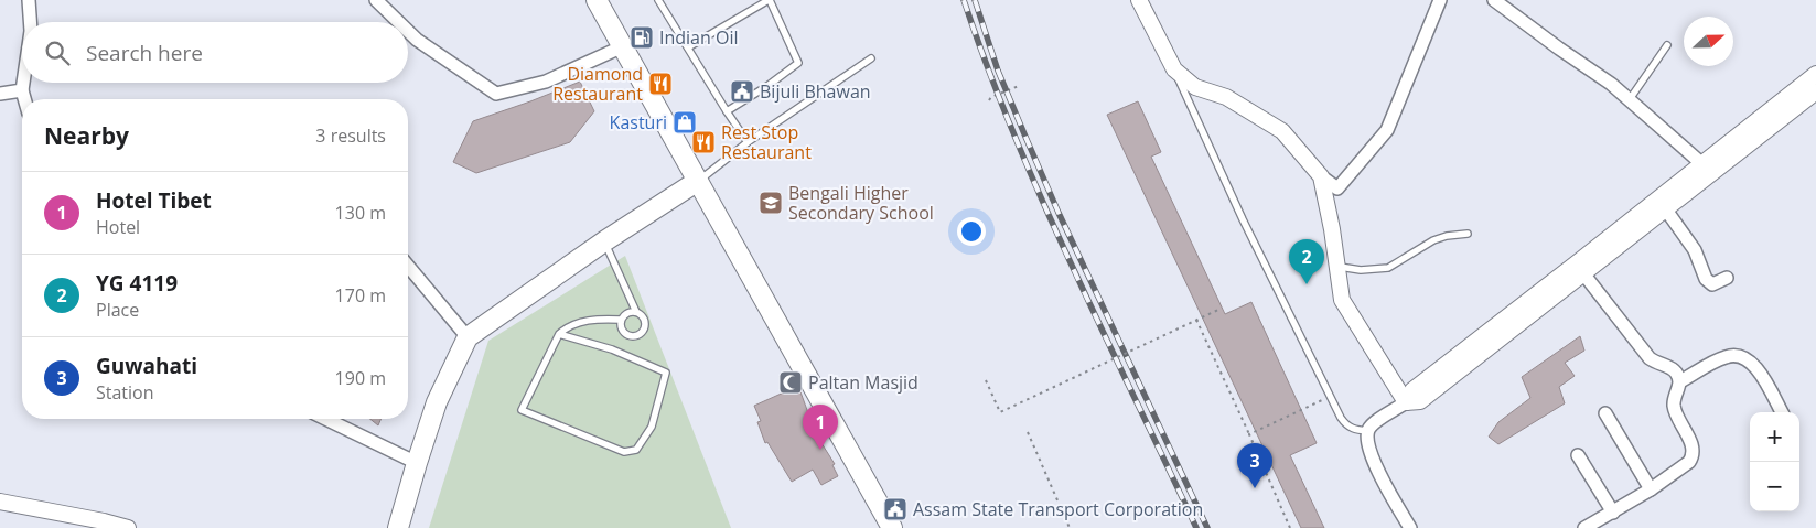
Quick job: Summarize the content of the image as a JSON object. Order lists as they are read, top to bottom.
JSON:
{
  "places": {
    "fuel station": ["Indian Oil"],
    "restaurant": ["Diamond Restaurant", "Rest Stop Restaurant"],
    "public building": ["Bijuli Bhawan", "Assam State Transport Corporation"],
    "shop": ["Kasturi"],
    "school or university": ["Bengali Higher Secondary School"],
    "mosque": ["Paltan Masjid"]
  },
  "north": "right",
  "page": {
    "search": "Search here",
    "heading": ["Nearby", "3 results"],
    "list": [
      {
        "mark": "1",
        "name": "Hotel Tibet",
        "note": "Hotel",
        "value": "130 m"
      },
      {
        "mark": "2",
        "name": "YG 4119",
        "note": "Place",
        "value": "170 m"
      },
      {
        "mark": "3",
        "name": "Guwahati",
        "note": "Station",
        "value": "190 m"
      }
    ],
    "pins": ["2", "1", "3"],
    "map_buttons": ["+", "−"]
  }
}
